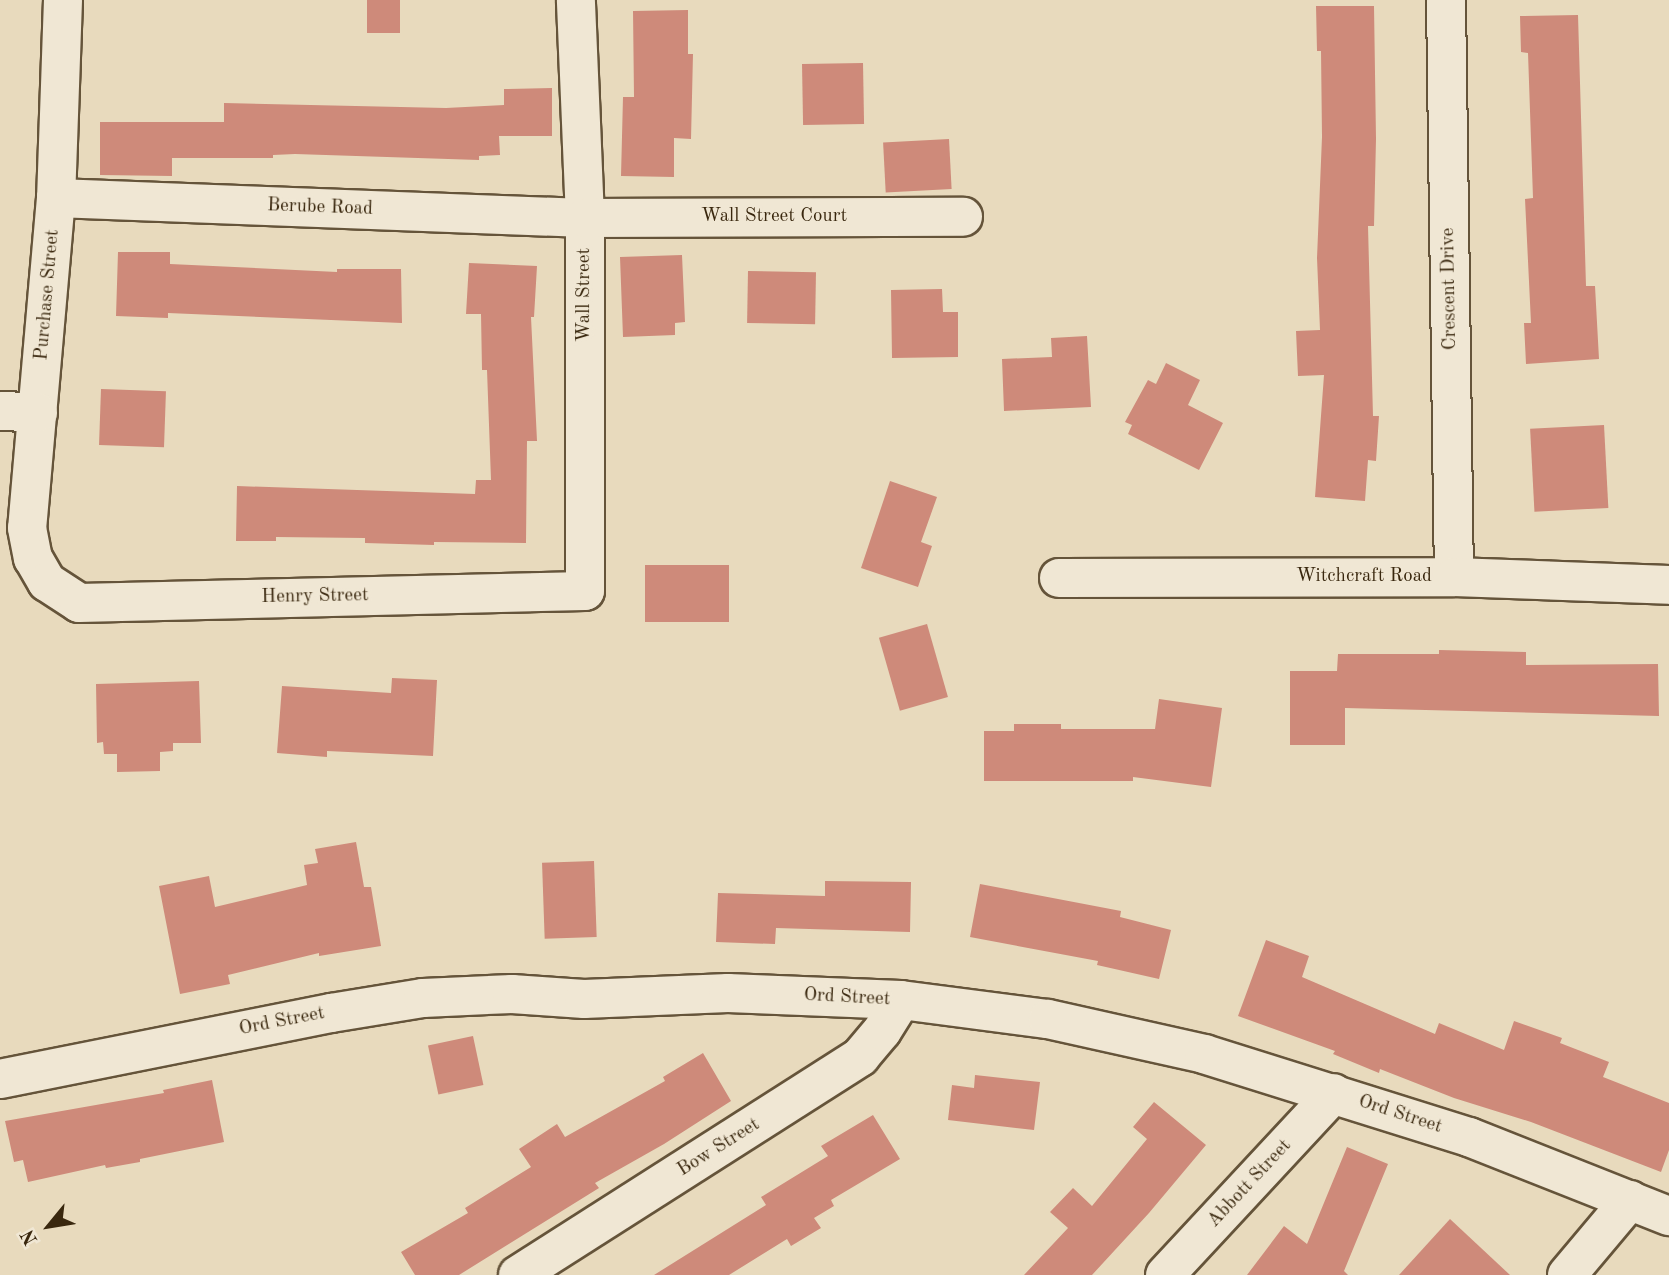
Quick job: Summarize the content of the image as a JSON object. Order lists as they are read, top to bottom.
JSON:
{
  "streets": {
    "street": [
      "Berube Road",
      "Wall Street Court",
      "Crescent Drive",
      "Purchase Street",
      "Wall Street",
      "Witchcraft Road",
      "Henry Street",
      "Ord Street",
      "Bow Street",
      "Abbott Street"
    ]
  },
  "crossings": [
    ["Berube Road", "Wall Street Court"],
    ["Berube Road", "Purchase Street"],
    ["Berube Road", "Wall Street"],
    ["Wall Street Court", "Wall Street"],
    ["Crescent Drive", "Witchcraft Road"],
    ["Purchase Street", "Henry Street"],
    ["Wall Street", "Henry Street"],
    ["Ord Street", "Bow Street"],
    ["Ord Street", "Abbott Street"]
  ],
  "north": "bottom left"
}
